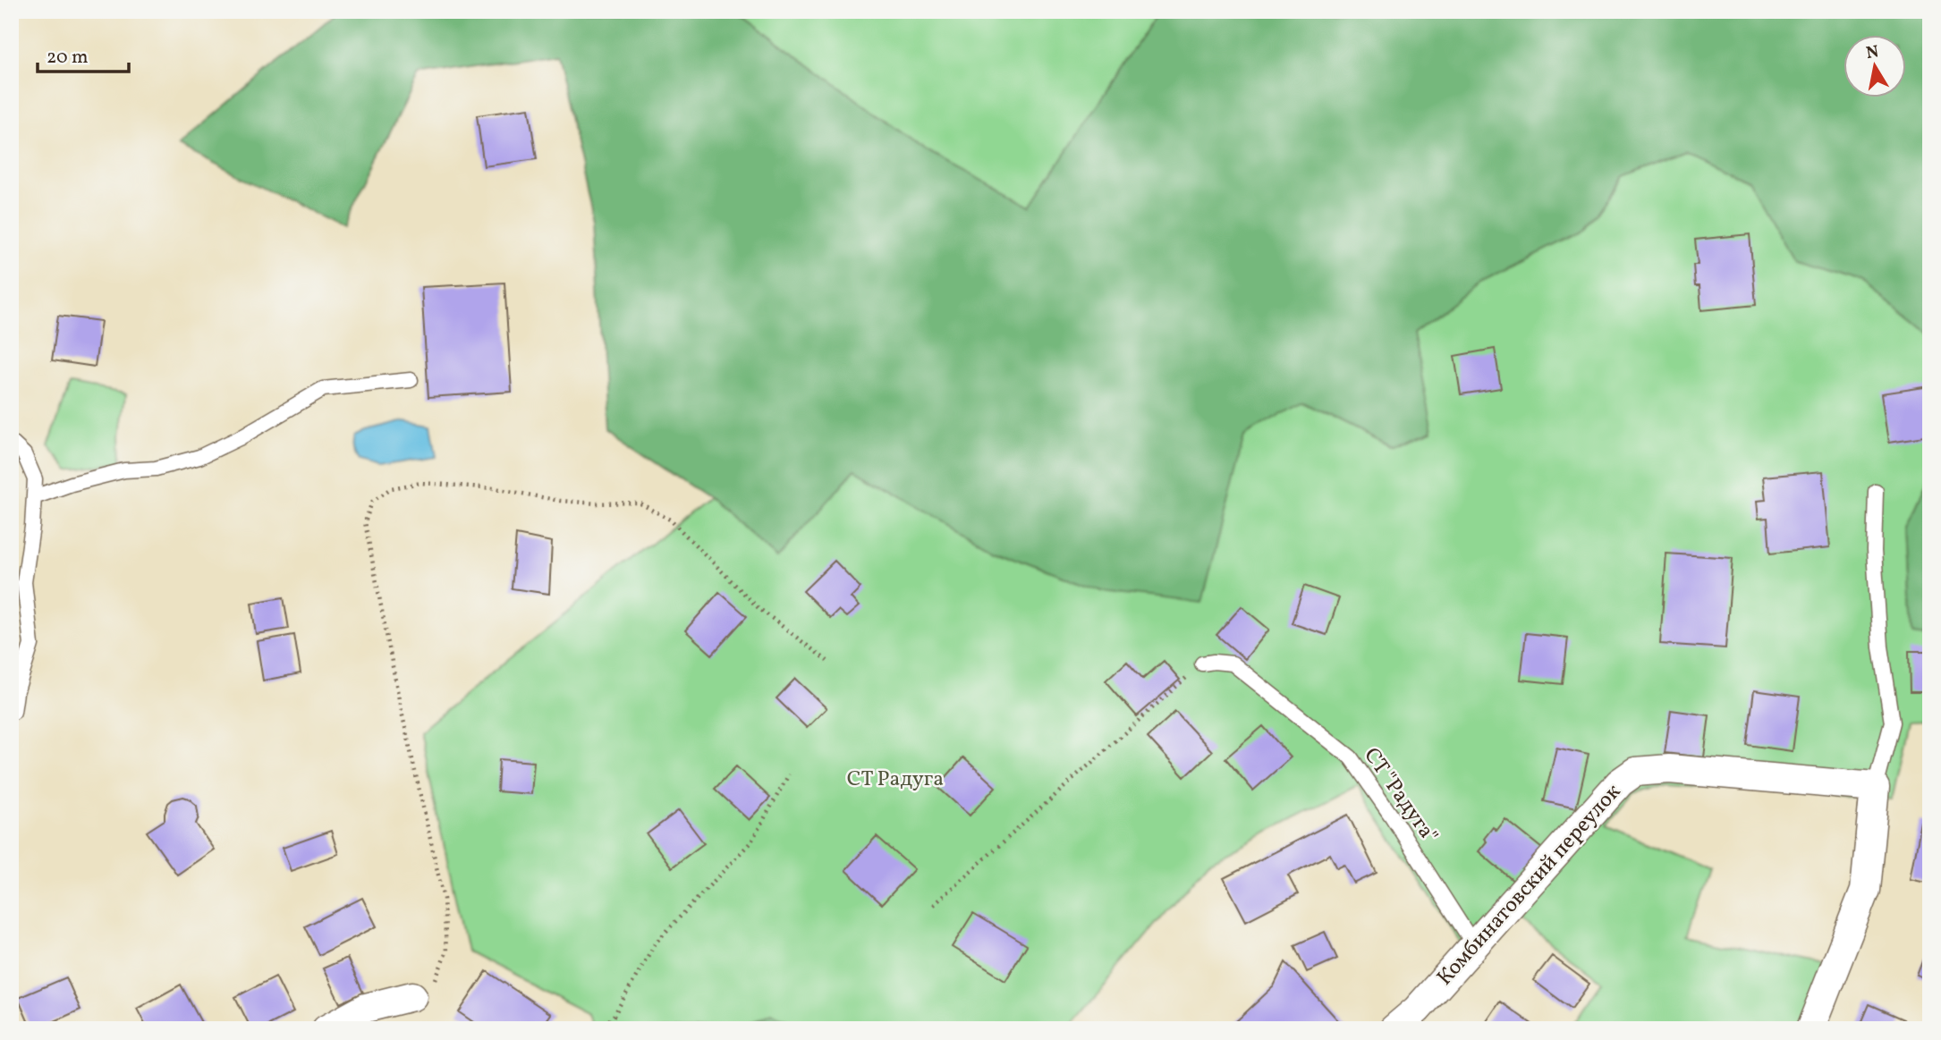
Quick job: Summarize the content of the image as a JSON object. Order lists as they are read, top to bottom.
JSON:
{
  "streets": {
    "street": ["Комбинатовский переулок"],
    "lane": ["СТ \"Радуга\""]
  },
  "crossings": [
    ["СТ \"Радуга\"", "Комбинатовский переулок"]
  ],
  "parks": ["СТ Радуга"],
  "scale_bar": "20 m",
  "north": "top"
}
